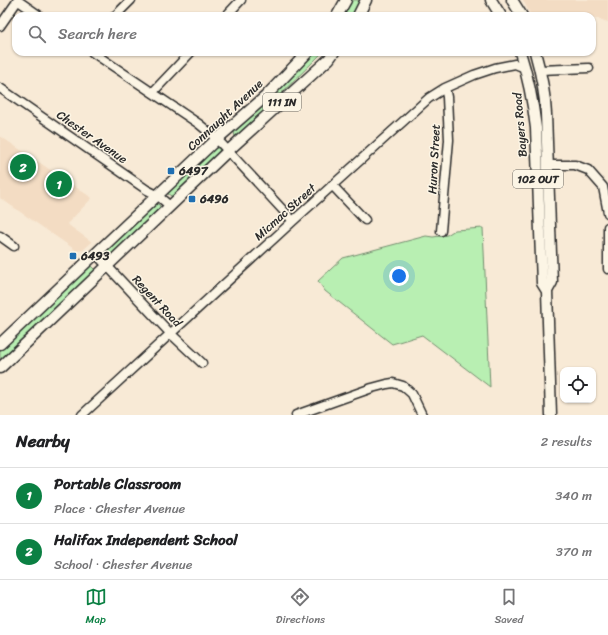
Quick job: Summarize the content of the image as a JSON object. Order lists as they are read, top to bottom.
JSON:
{
  "streets": {
    "main road": [
      "111 IN",
      "Connaught Avenue",
      "Bayers Road",
      "102 OUT"
    ],
    "street": [
      "Chester Avenue",
      "Huron Street",
      "Micmac Street",
      "Regent Road"
    ]
  },
  "crossings": [
    ["111 IN", "Chester Avenue"],
    ["111 IN", "Regent Road"],
    ["Connaught Avenue", "Chester Avenue"],
    ["Connaught Avenue", "Regent Road"],
    ["Bayers Road", "Micmac Street"],
    ["Huron Street", "Micmac Street"],
    ["Micmac Street", "Regent Road"]
  ],
  "places": {
    "transit": ["6497", "6496", "6493"]
  },
  "page": {
    "search": "Search here",
    "pins": ["2", "1"],
    "heading": ["Nearby", "2 results"],
    "list": [
      {
        "mark": "1",
        "name": "Portable Classroom",
        "note": "Place · Chester Avenue",
        "value": "340 m"
      },
      {
        "mark": "2",
        "name": "Halifax Independent School",
        "note": "School · Chester Avenue",
        "value": "370 m"
      }
    ],
    "nav": ["Map", "Directions", "Saved"]
  }
}
